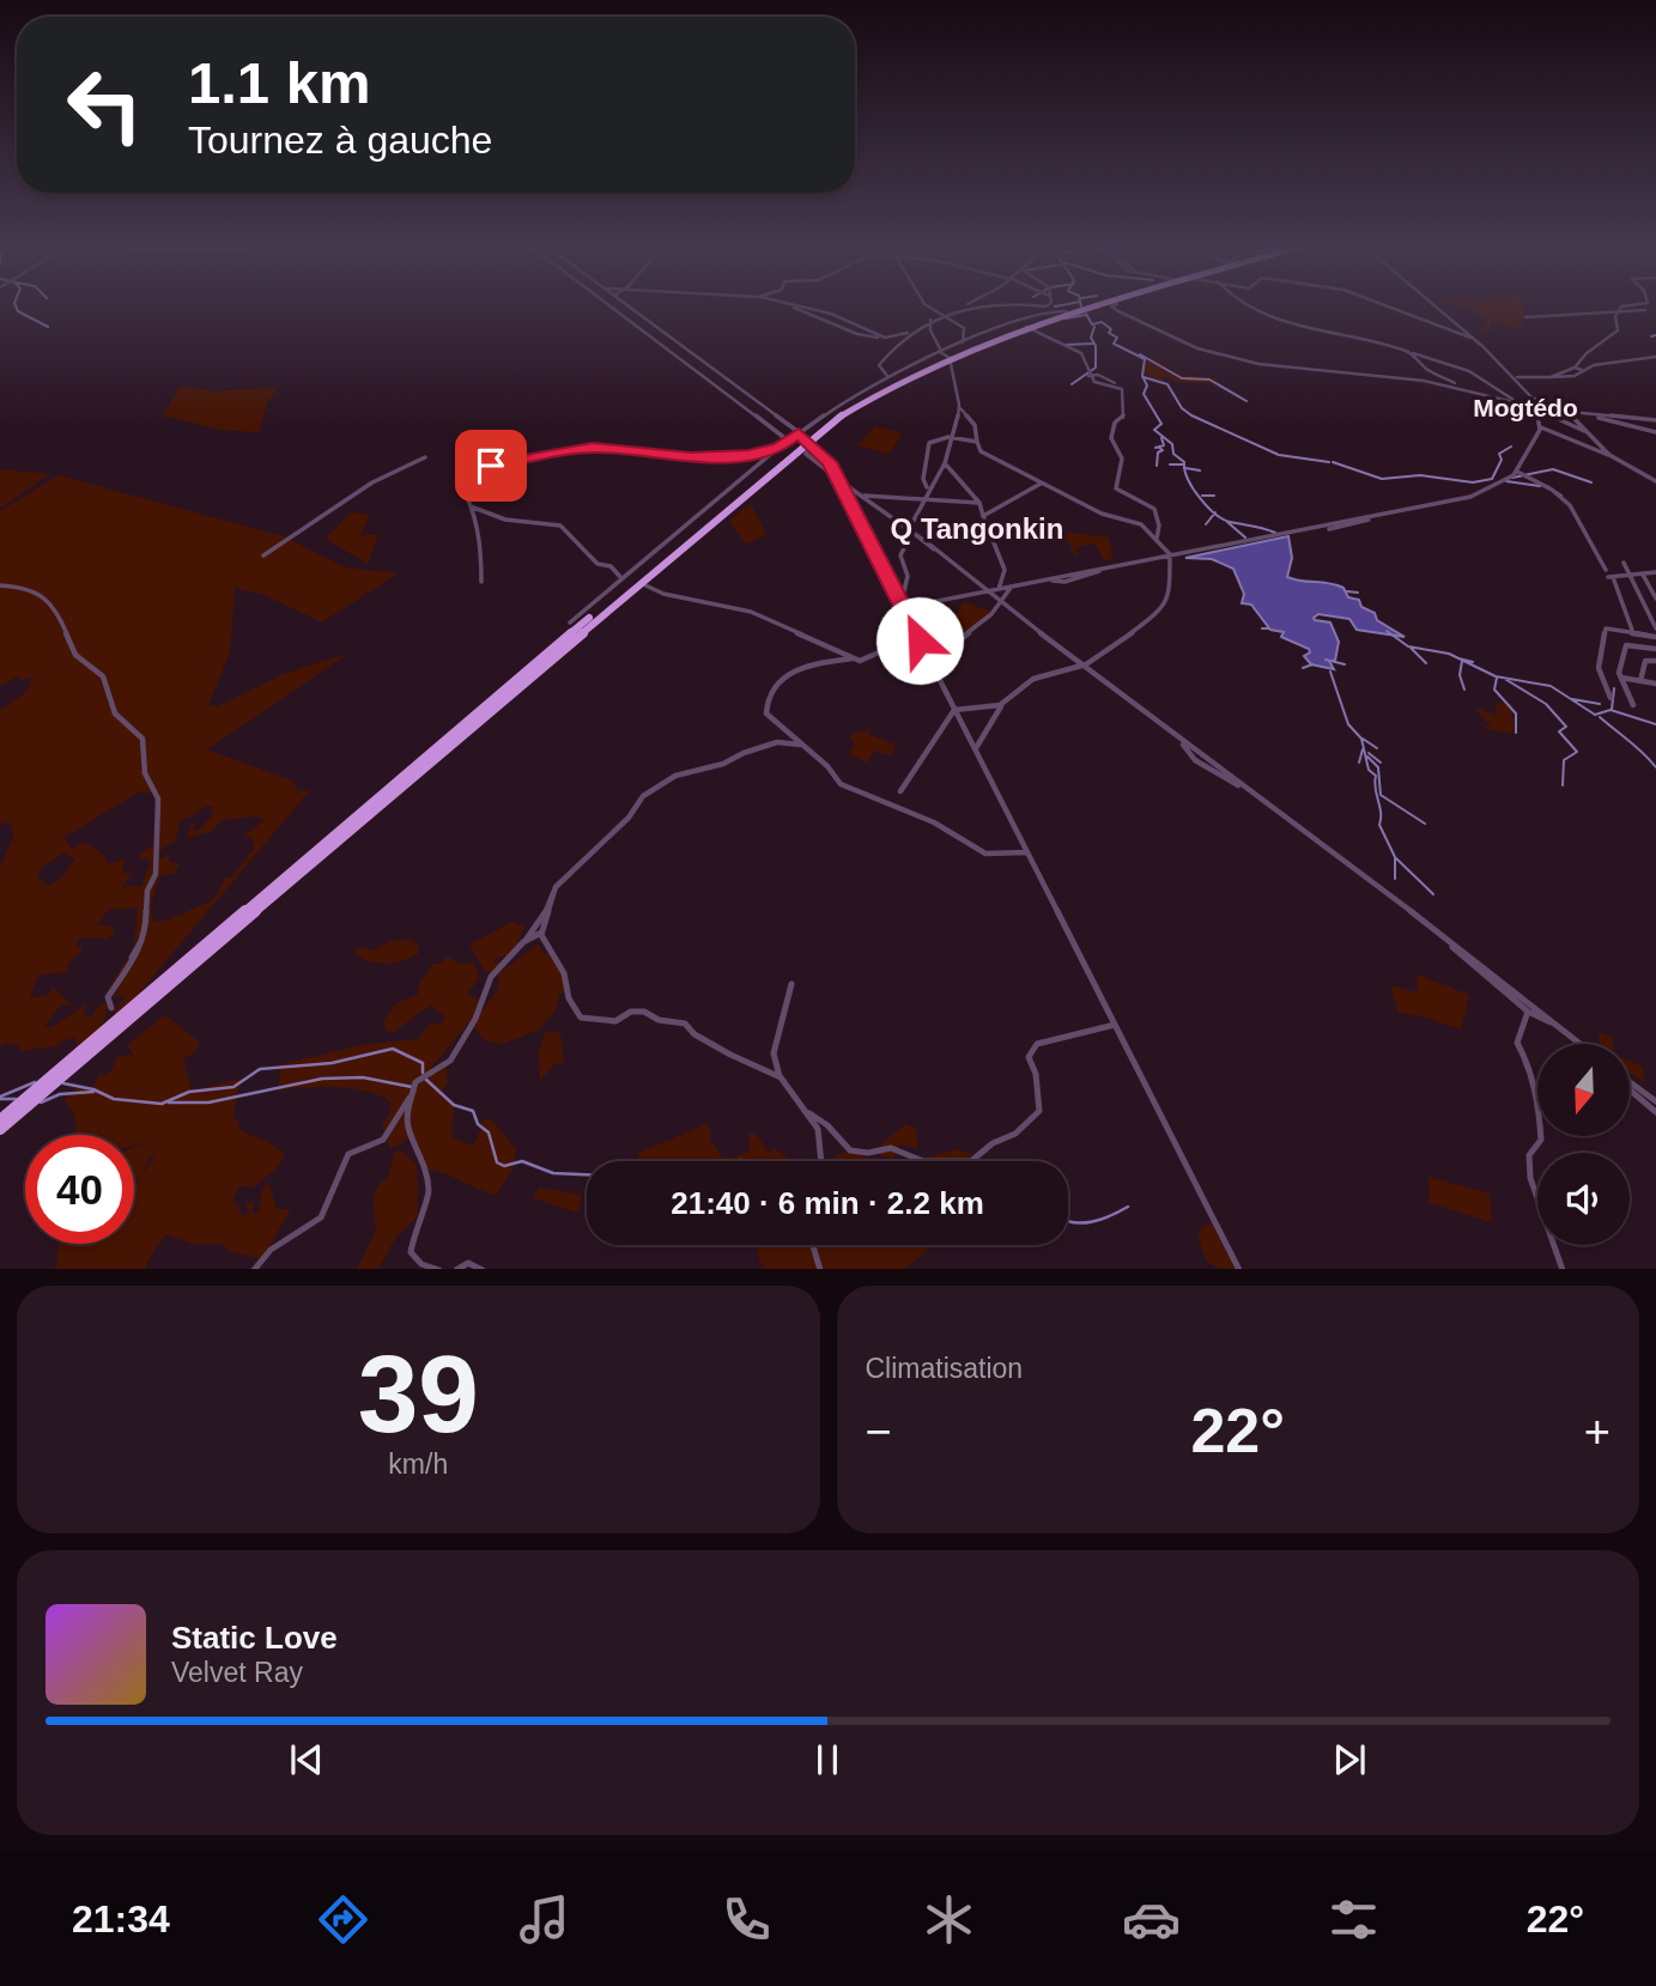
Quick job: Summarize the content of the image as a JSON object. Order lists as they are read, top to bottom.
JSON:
{
  "districts": ["Mogtédo", "Q Tangonkin"],
  "north": "bottom",
  "page": {
    "turn": ["1.1 km", "Tournez à gauche"],
    "limit": "40",
    "trip": "21:40 · 6 min · 2.2 km",
    "tile": [
      ["39", "km/h"],
      "Climatisation"
    ],
    "heat": ["−", "22°", "+"],
    "song": ["Static Love", "Velvet Ray"],
    "tabs": ["21:34", "22°"]
  }
}
